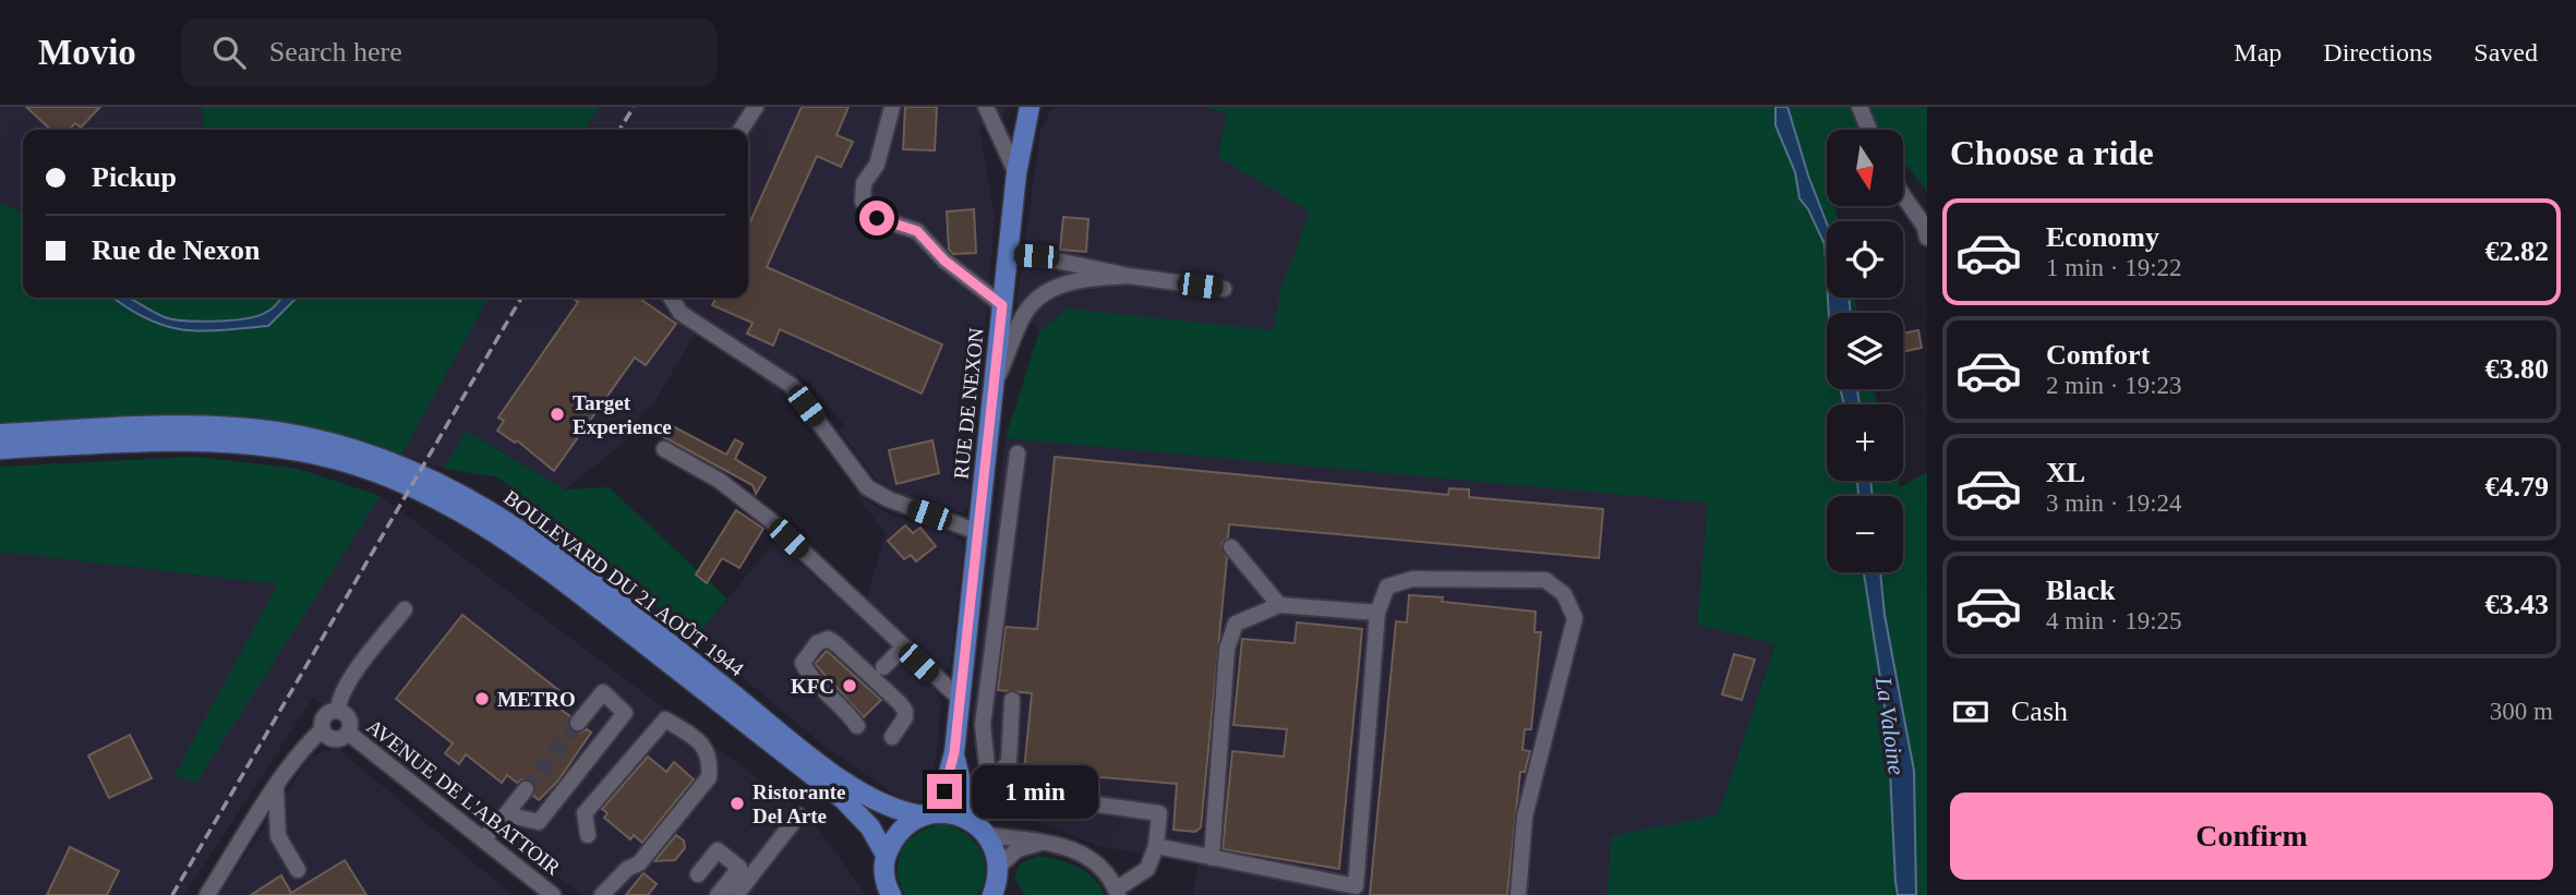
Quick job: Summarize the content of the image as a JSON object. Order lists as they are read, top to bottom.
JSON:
{
  "streets": {
    "main road": ["RUE DE NEXON", "BOULEVARD DU 21 AOÛT 1944"],
    "street": ["AVENUE DE L'ABATTOIR"]
  },
  "crossings": [
    ["RUE DE NEXON", "BOULEVARD DU 21 AOÛT 1944"]
  ],
  "water": ["La Valoine"],
  "places": [
    "Target Experience",
    "KFC",
    "METRO",
    "Ristorante Del Arte"
  ],
  "north": "bottom",
  "page": {
    "header": "Movio",
    "search": "Search here",
    "nav": ["Map", "Directions", "Saved"],
    "heading": "Choose a ride",
    "map_buttons": ["+", "−"],
    "banner": ["Pickup", "Rue de Nexon"],
    "list": [
      {
        "name": "Economy",
        "note": "1 min · 19:22",
        "value": "€2.82"
      },
      {
        "name": "Comfort",
        "note": "2 min · 19:23",
        "value": "€3.80"
      },
      {
        "name": "XL",
        "note": "3 min · 19:24",
        "value": "€4.79"
      },
      {
        "name": "Black",
        "note": "4 min · 19:25",
        "value": "€3.43"
      }
    ],
    "pay": ["Cash", "300 m"],
    "bubble": "1 min",
    "buttons": "Confirm"
  }
}
